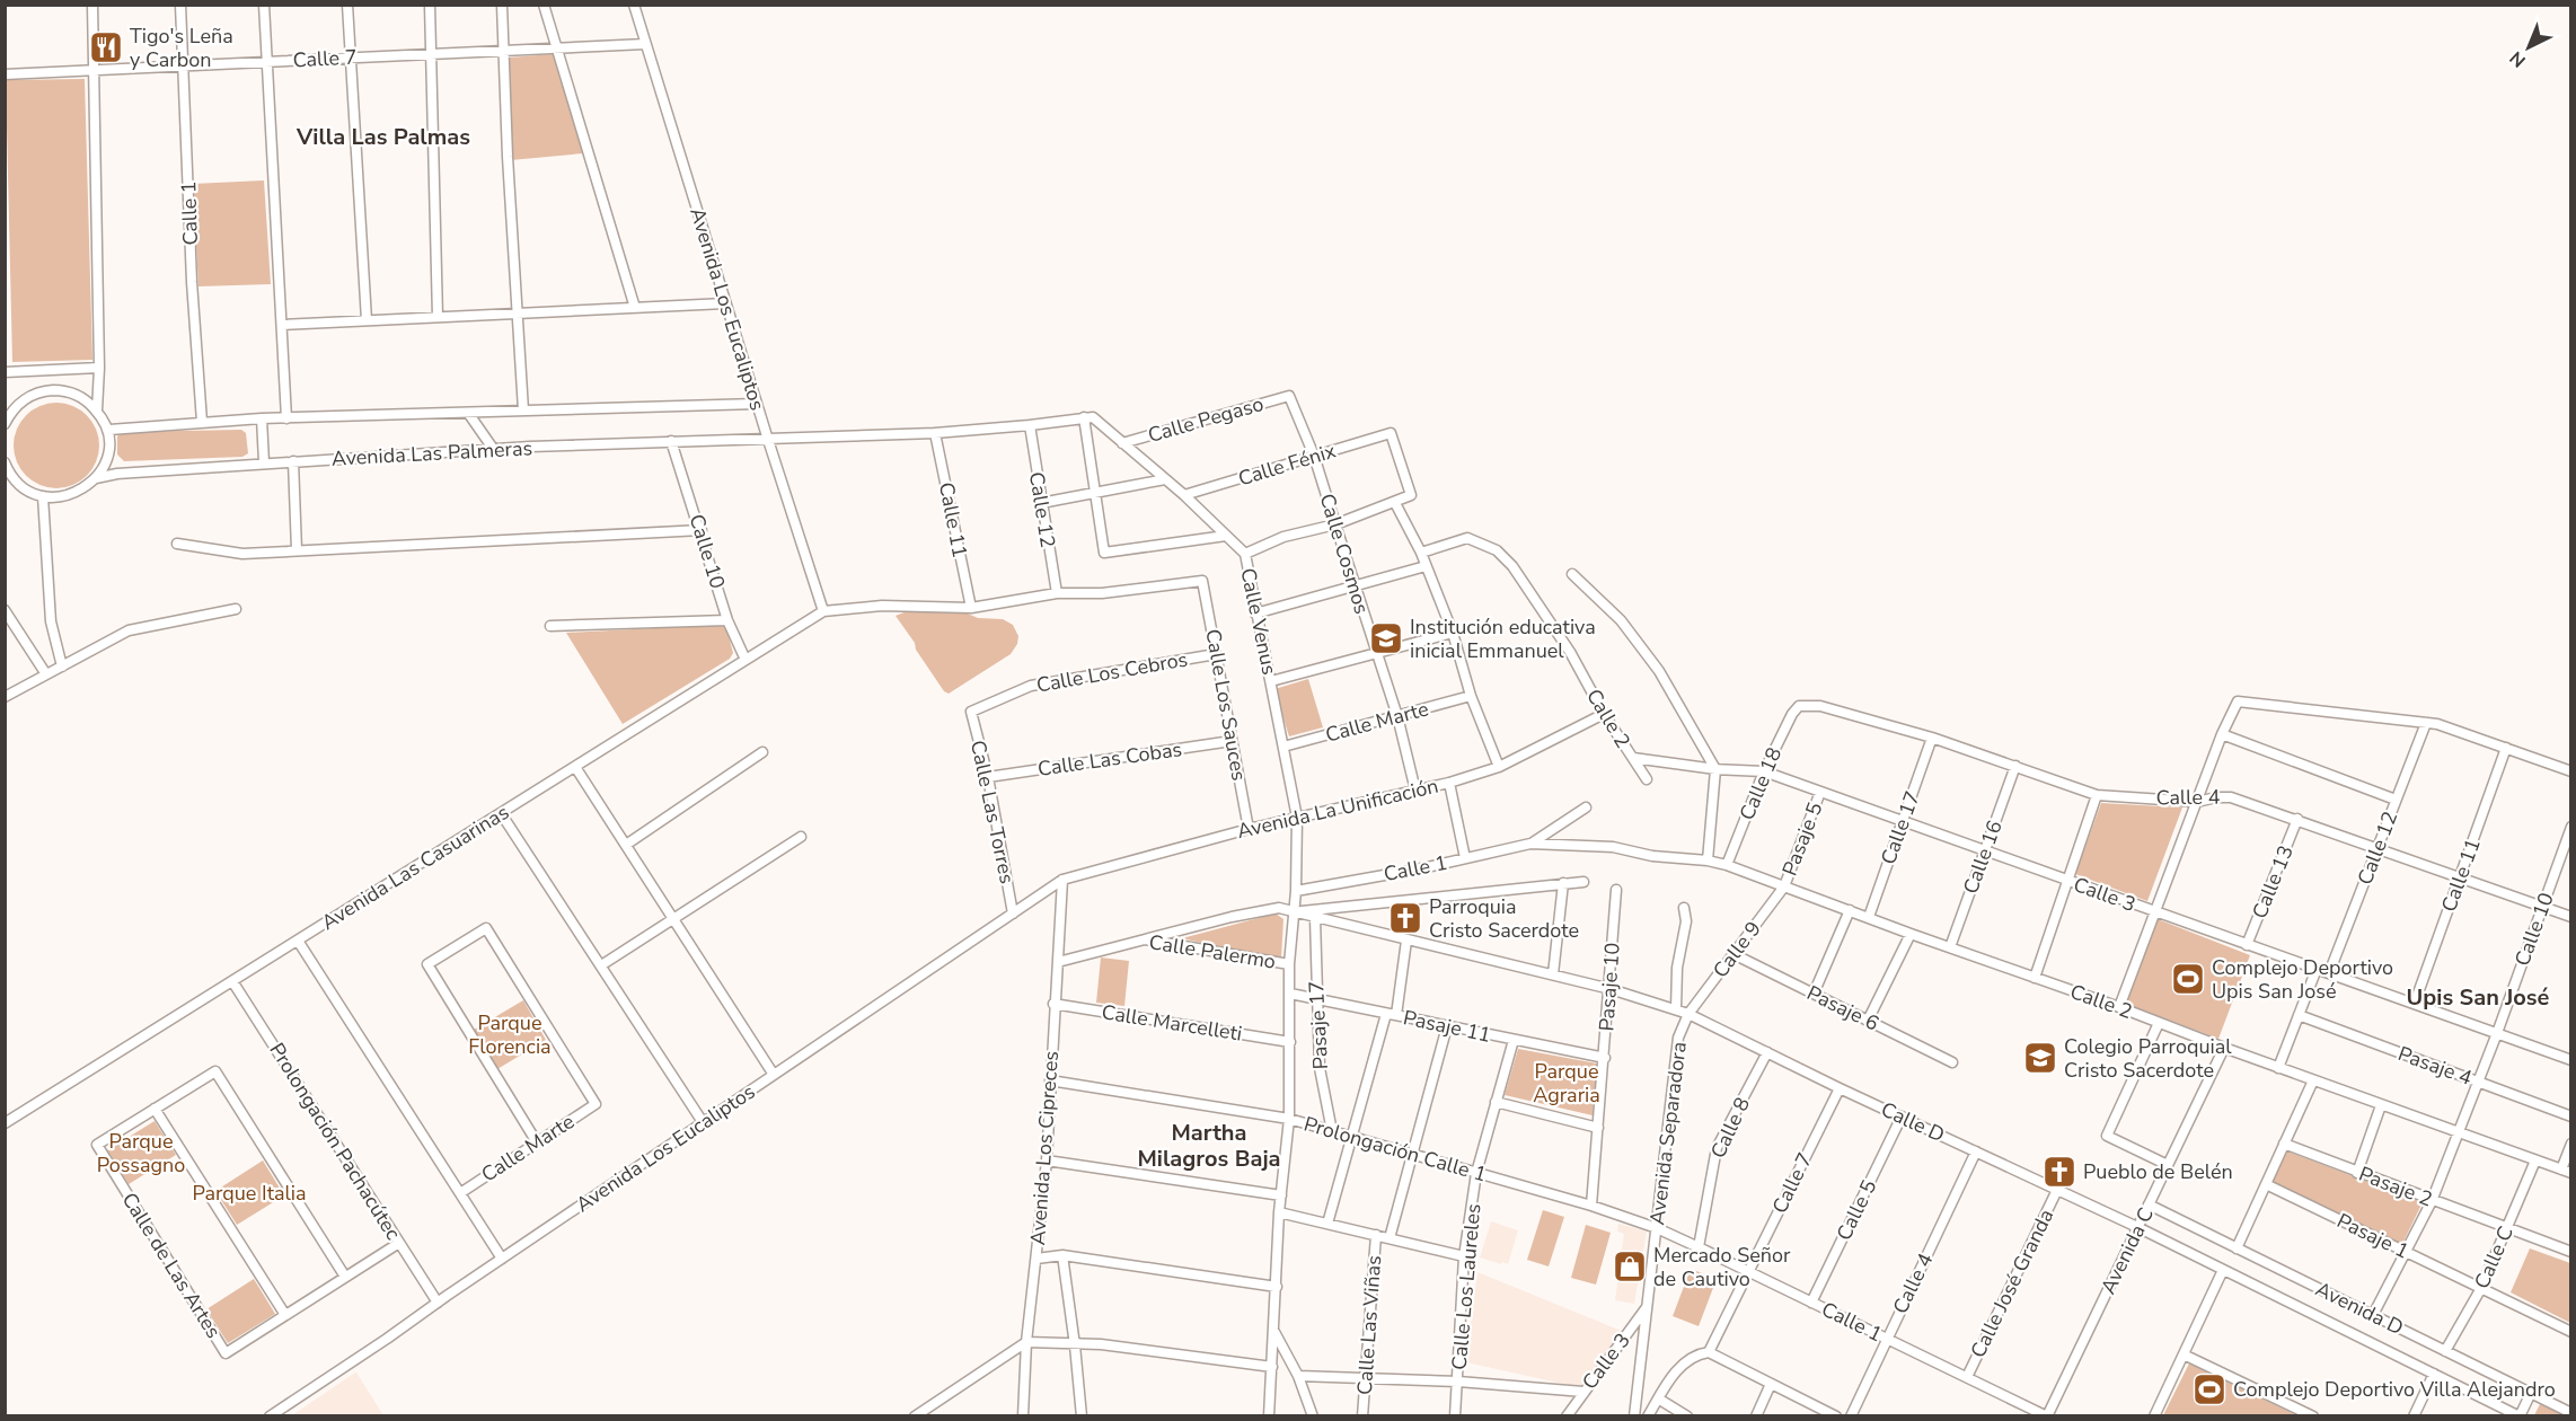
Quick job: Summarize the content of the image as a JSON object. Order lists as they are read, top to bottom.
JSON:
{
  "streets": {
    "street": [
      "Calle 7",
      "Calle 1",
      "Avenida Los Eucaliptos",
      "Calle Pegaso",
      "Avenida Las Palmeras",
      "Calle Fénix",
      "Calle 12",
      "Calle 11",
      "Calle 10",
      "Calle Cosmos",
      "Calle Venus",
      "Calle Los Cebros",
      "Calle Los Sauces",
      "Calle 2",
      "Calle Marte",
      "Calle Las Cobas",
      "Calle 18",
      "Calle 4",
      "Avenida La Unificación",
      "Calle Las Torres",
      "Calle 17",
      "Pasaje 5",
      "Calle 16",
      "Avenida Las Casuarinas",
      "Calle 13",
      "Calle 3",
      "Calle 9",
      "Calle Palermo",
      "Pasaje 10",
      "Pasaje 6",
      "Calle Marcelleti",
      "Pasaje 17",
      "Pasaje 11",
      "Pasaje 4",
      "Calle D",
      "Calle 8",
      "Avenida Separadora",
      "Prolongación Pachacútec",
      "Avenida Los Cipreces",
      "Prolongación Calle 1",
      "Pasaje 2",
      "Calle 5",
      "Pasaje 1",
      "Avenida C",
      "Calle C",
      "Calle de Las Artes",
      "Calle José Granda",
      "Calle Los Laureles",
      "Avenida D",
      "Calle Las Viñas"
    ]
  },
  "crossings": [
    ["Calle 7", "Calle 1"],
    ["Calle 7", "Avenida Los Eucaliptos"],
    ["Calle 7", "Calle D"],
    ["Calle 1", "Avenida Las Palmeras"],
    ["Calle 1", "Calle Venus"],
    ["Calle 1", "Calle 2"],
    ["Calle 1", "Calle 4"],
    ["Calle 1", "Calle 8"],
    ["Calle 1", "Avenida Separadora"],
    ["Calle 1", "Prolongación Calle 1"],
    ["Calle 1", "Calle 5"],
    ["Calle 1", "Avenida C"],
    ["Calle 1", "Calle José Granda"],
    ["Avenida Los Eucaliptos", "Avenida Las Palmeras"],
    ["Avenida Los Eucaliptos", "Avenida La Unificación"],
    ["Avenida Los Eucaliptos", "Calle Las Torres"],
    ["Avenida Los Eucaliptos", "Avenida Las Casuarinas"],
    ["Avenida Los Eucaliptos", "Prolongación Pachacútec"],
    ["Avenida Los Eucaliptos", "Avenida Los Cipreces"],
    ["Calle Pegaso", "Calle Cosmos"],
    ["Calle Pegaso", "Calle Venus"],
    ["Avenida Las Palmeras", "Calle 12"],
    ["Avenida Las Palmeras", "Calle 11"],
    ["Avenida Las Palmeras", "Calle 10"],
    ["Avenida Las Palmeras", "Calle Venus"],
    ["Calle Fénix", "Calle Cosmos"],
    ["Calle Fénix", "Calle Venus"],
    ["Calle 12", "Calle Los Sauces"],
    ["Calle 12", "Calle 4"],
    ["Calle 12", "Calle 3"],
    ["Calle 11", "Calle 4"],
    ["Calle 11", "Calle 3"],
    ["Calle 10", "Calle 2"],
    ["Calle 10", "Calle 4"],
    ["Calle 10", "Avenida Las Casuarinas"],
    ["Calle 10", "Calle 3"],
    ["Calle 10", "Pasaje 4"],
    ["Calle 10", "Pasaje 2"],
    ["Calle 10", "Pasaje 1"],
    ["Calle 10", "Avenida D"],
    ["Calle Cosmos", "Calle Marte"],
    ["Calle Cosmos", "Avenida La Unificación"],
    ["Calle Venus", "Calle Marte"],
    ["Calle Venus", "Avenida La Unificación"],
    ["Calle Los Cebros", "Calle Los Sauces"],
    ["Calle Los Cebros", "Calle Las Torres"],
    ["Calle Los Sauces", "Calle Las Cobas"],
    ["Calle Los Sauces", "Avenida La Unificación"],
    ["Calle 2", "Calle 18"],
    ["Calle 2", "Avenida La Unificación"],
    ["Calle 2", "Calle 17"],
    ["Calle 2", "Pasaje 5"],
    ["Calle 2", "Calle 16"],
    ["Calle 2", "Calle 3"],
    ["Calle 2", "Calle 9"],
    ["Calle 2", "Avenida C"],
    ["Calle 2", "Calle C"],
    ["Calle Las Cobas", "Calle Las Torres"],
    ["Calle 18", "Calle 4"],
    ["Calle 18", "Calle 3"],
    ["Calle 4", "Calle 17"],
    ["Calle 4", "Calle 16"],
    ["Calle 4", "Calle 13"],
    ["Calle 4", "Calle D"],
    ["Avenida La Unificación", "Avenida Los Cipreces"],
    ["Calle 17", "Calle 3"],
    ["Pasaje 5", "Calle 3"],
    ["Pasaje 5", "Calle 9"],
    ["Calle 16", "Calle 3"],
    ["Avenida Las Casuarinas", "Prolongación Pachacútec"],
    ["Calle 13", "Calle 3"],
    ["Calle 3", "Avenida Separadora"],
    ["Calle 9", "Pasaje 6"],
    ["Calle 9", "Calle D"],
    ["Calle 9", "Avenida Separadora"],
    ["Calle Palermo", "Avenida Los Cipreces"],
    ["Pasaje 10", "Pasaje 11"],
    ["Pasaje 10", "Calle D"],
    ["Pasaje 10", "Prolongación Calle 1"],
    ["Calle Marcelleti", "Avenida Los Cipreces"],
    ["Pasaje 17", "Pasaje 11"],
    ["Pasaje 17", "Calle D"],
    ["Pasaje 17", "Prolongación Calle 1"],
    ["Pasaje 11", "Calle Los Laureles"],
    ["Calle D", "Calle 8"],
    ["Calle D", "Avenida Separadora"],
    ["Calle D", "Calle 5"],
    ["Calle D", "Avenida C"],
    ["Calle D", "Calle José Granda"],
    ["Calle D", "Avenida D"],
    ["Avenida Separadora", "Prolongación Calle 1"],
    ["Avenida Los Cipreces", "Prolongación Calle 1"],
    ["Prolongación Calle 1", "Calle Los Laureles"],
    ["Pasaje 2", "Calle C"],
    ["Pasaje 1", "Calle C"],
    ["Avenida C", "Avenida D"],
    ["Calle C", "Avenida D"]
  ],
  "districts": ["Villa Las Palmas", "Upis San José", "Martha Milagros Baja"],
  "parks": [
    "Parque Florencia",
    "Parque Agraria",
    "Parque Possagno",
    "Parque Italia"
  ],
  "places": {
    "restaurant": ["Tigo's Leña y Carbon"],
    "school or university": ["Institución educativa inicial Emmanuel", "Colegio Parroquial Cristo Sacerdote"],
    "church": ["Parroquia Cristo Sacerdote", "Pueblo de Belén"],
    "sports": ["Complejo Deportivo Upis San José", "Complejo Deportivo Villa Alejandro"],
    "shop": ["Mercado Señor de Cautivo"]
  },
  "north": "bottom left"
}
